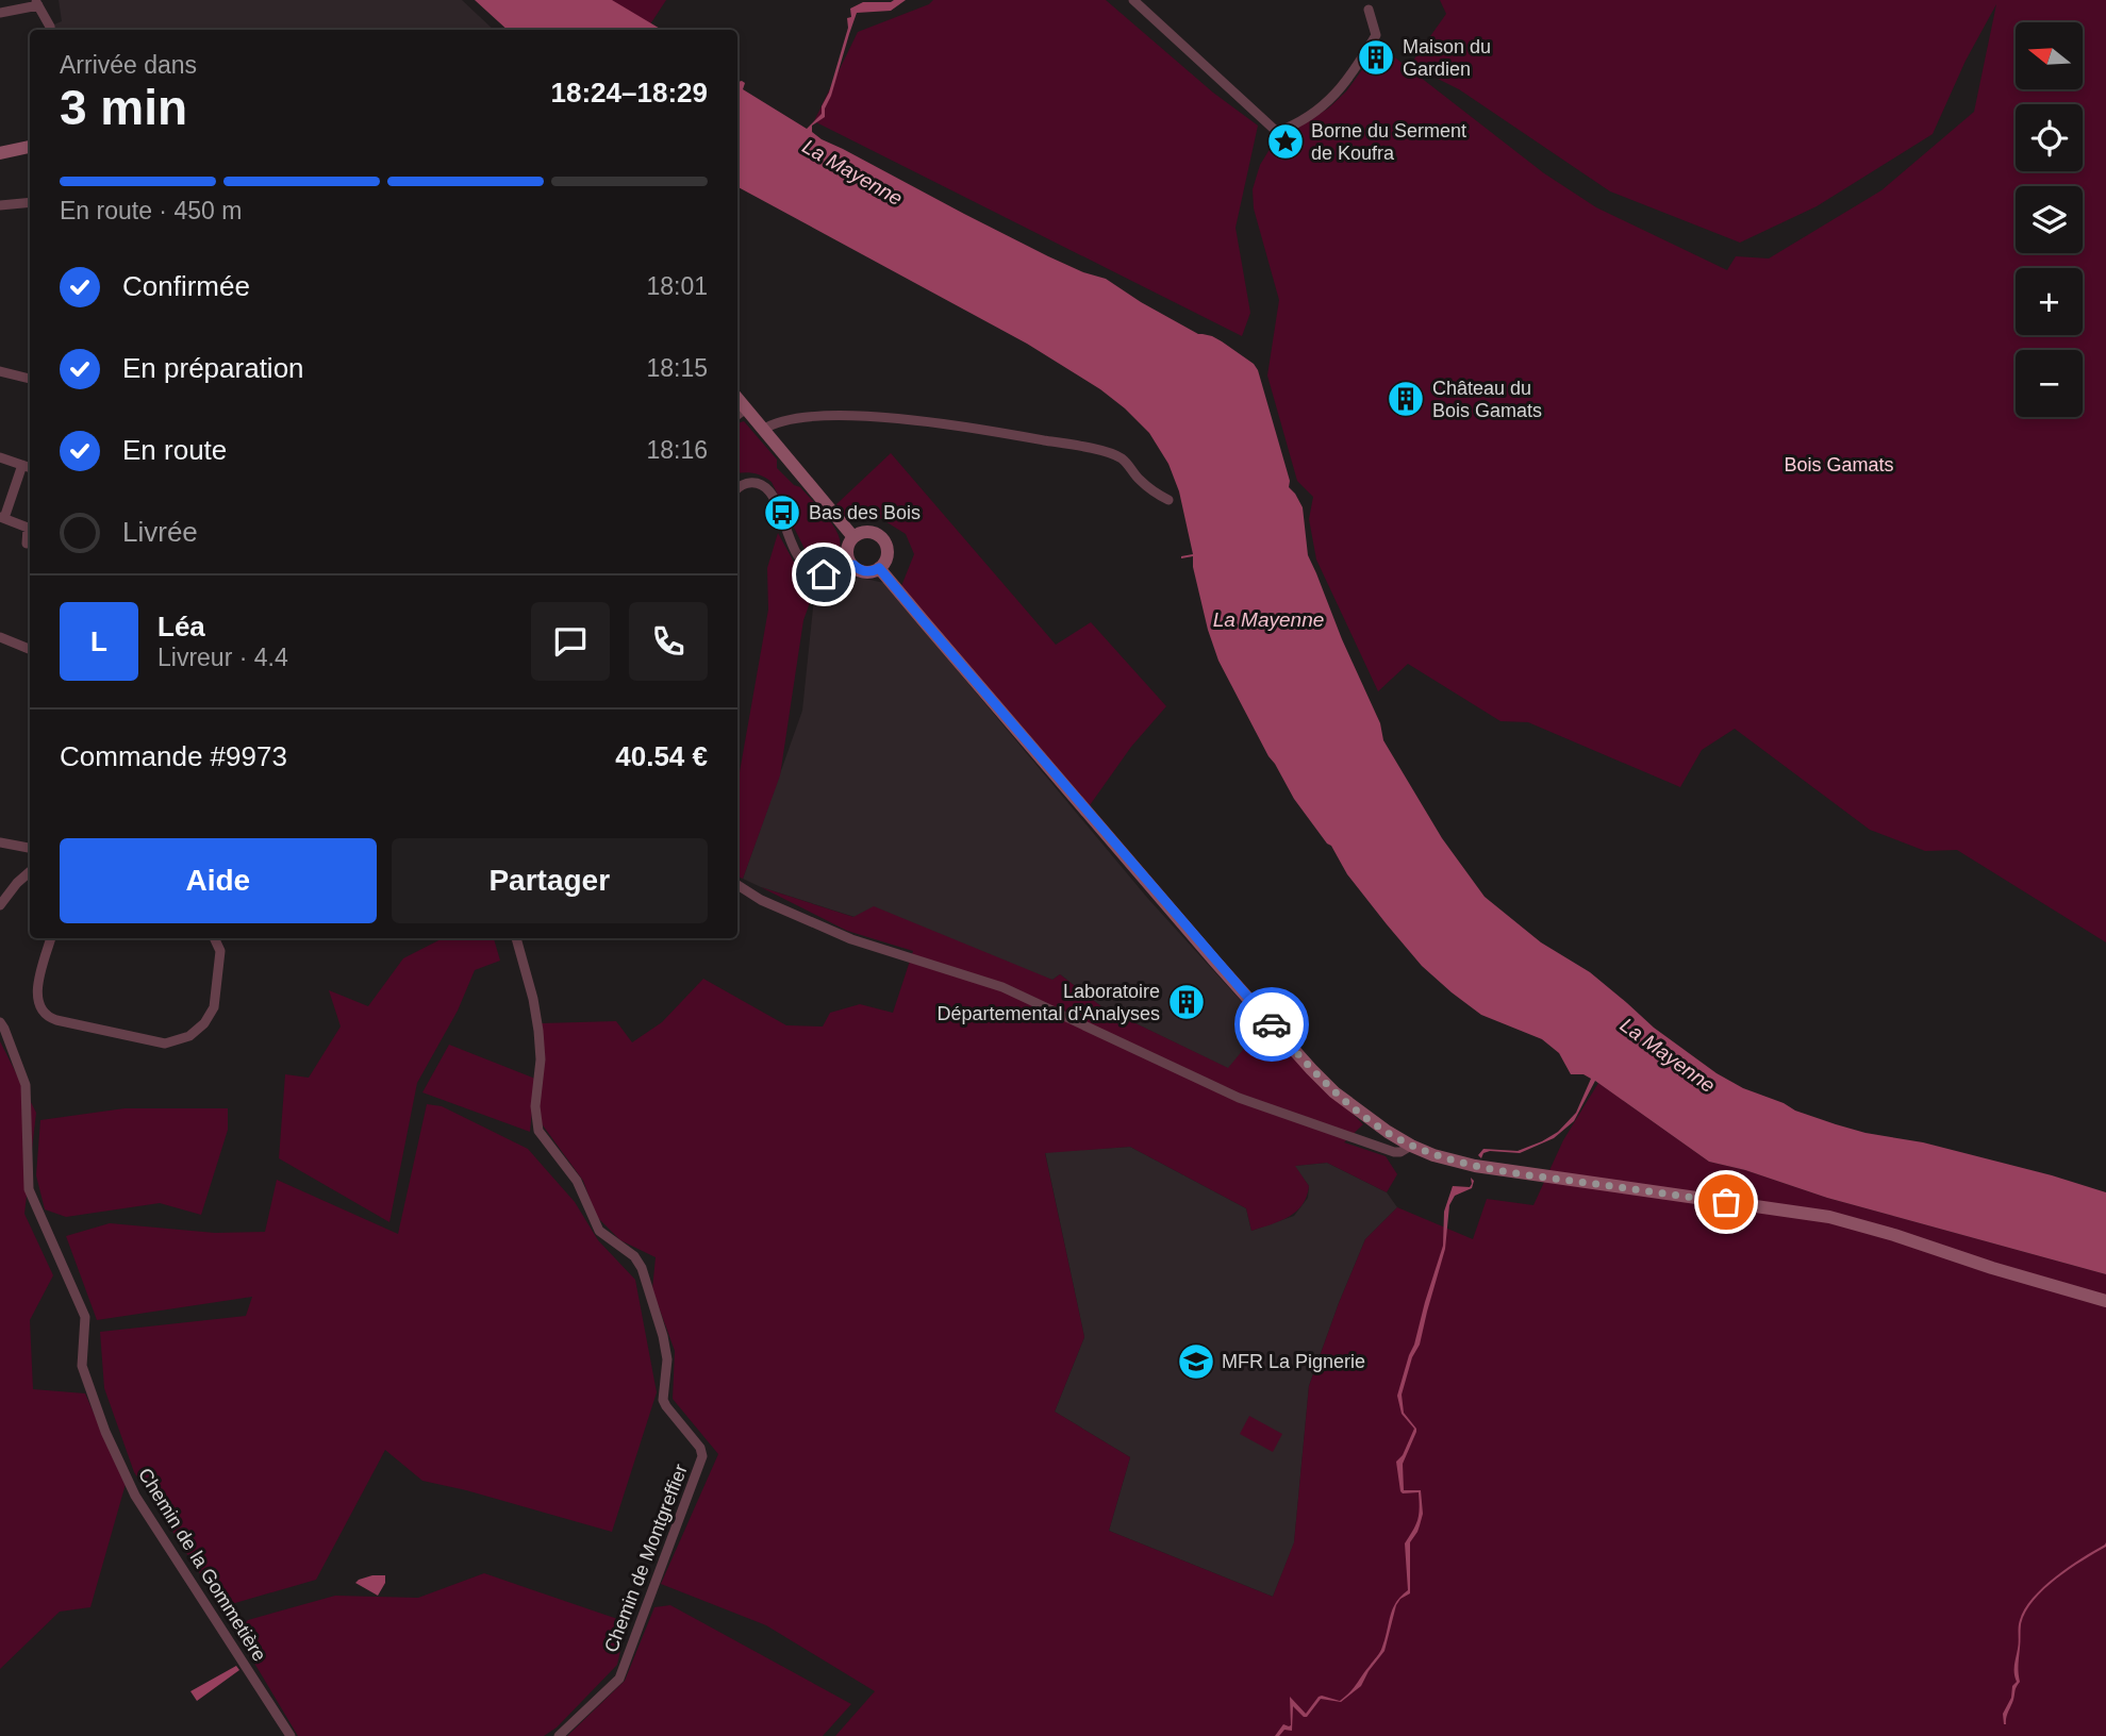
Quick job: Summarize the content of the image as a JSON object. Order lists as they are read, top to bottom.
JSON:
{
  "streets": {
    "street": ["Chemin de Montgreffier", "Chemin de la Gommetière"]
  },
  "water": ["La Mayenne"],
  "parks": ["Bois Gamats"],
  "places": {
    "building": ["Maison du Gardien", "Château du Bois Gamats", "Laboratoire Départemental d'Analyses"],
    "place": ["Borne du Serment de Koufra"],
    "bus stop": ["Bas des Bois"],
    "school or university": ["MFR La Pignerie"]
  },
  "north": "left",
  "page": {
    "map_buttons": ["+", "−"],
    "heading": ["3 min", "Arrivée dans", "18:24–18:29"],
    "panel": [
      "Léa",
      "Livreur · 4.4",
      "Commande #9973",
      "40.54 €"
    ],
    "bar": "En route · 450 m",
    "list": [
      ["Confirmée", "18:01"],
      ["En préparation", "18:15"],
      ["En route", "18:16"],
      "Livrée"
    ],
    "round": "L",
    "buttons": ["Aide", "Partager"]
  }
}
